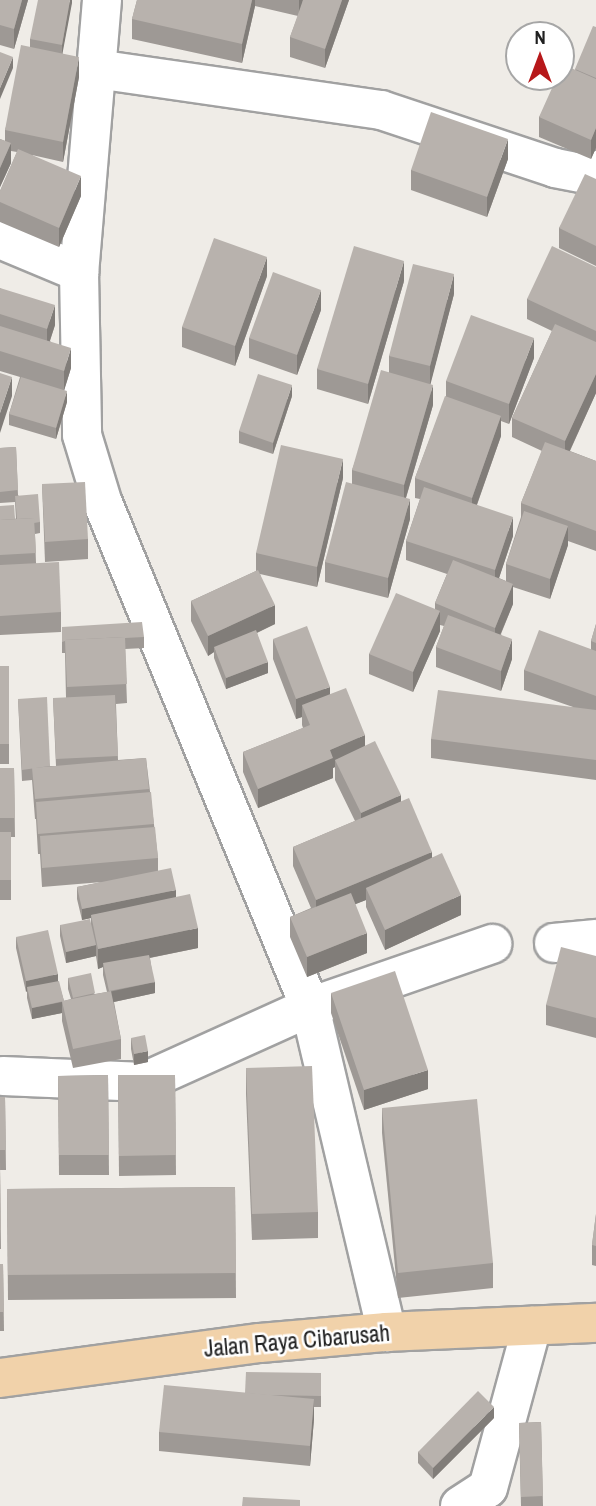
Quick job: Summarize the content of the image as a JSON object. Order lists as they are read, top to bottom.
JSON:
{
  "streets": {
    "main road": ["Jalan Raya Cibarusah"]
  },
  "north": "top"
}
